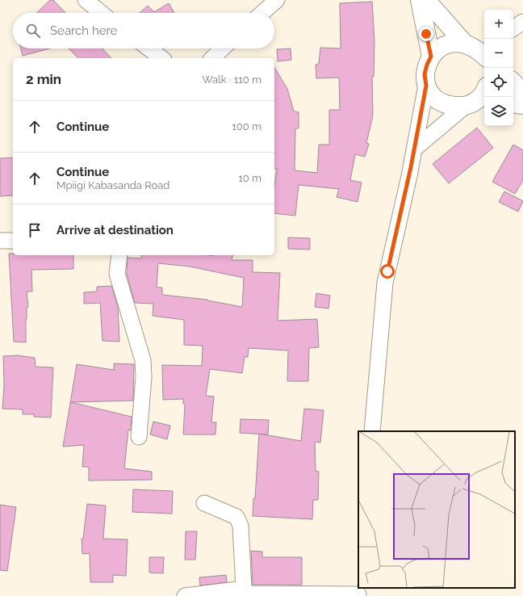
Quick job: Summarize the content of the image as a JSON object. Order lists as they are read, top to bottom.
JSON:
{
  "page": {
    "map_buttons": ["+", "−"],
    "search": "Search here",
    "heading": ["2 min", "Walk · 110 m"],
    "list": [
      ["Continue", "100 m"],
      ["Continue", "Mpiigi Kabasanda Road", "10 m"],
      "Arrive at destination"
    ]
  }
}
